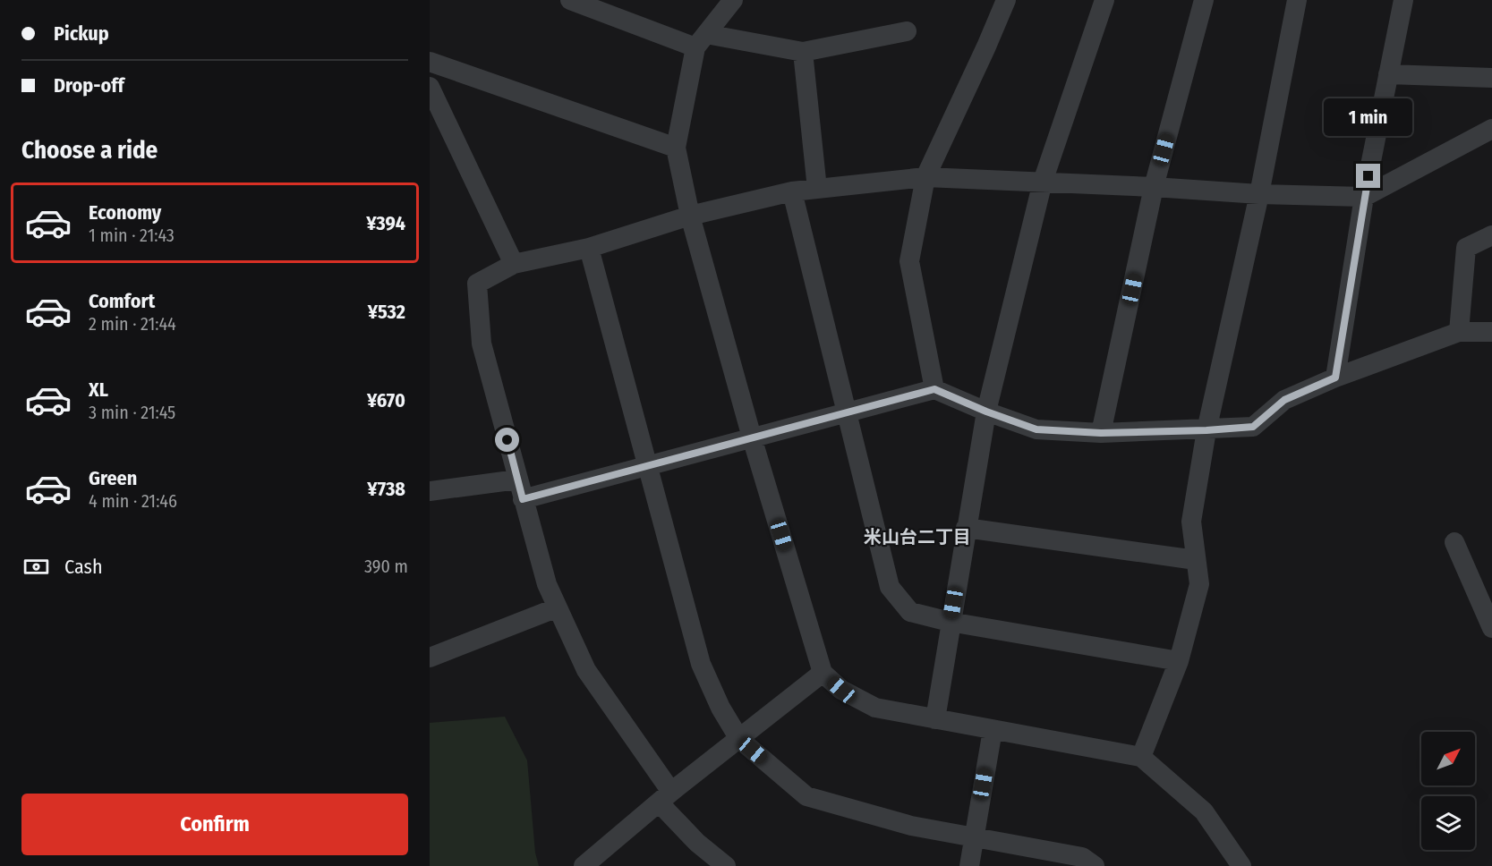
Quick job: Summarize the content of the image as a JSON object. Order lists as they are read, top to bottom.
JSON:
{
  "districts": ["米山台二丁目"],
  "north": "top right",
  "page": {
    "banner": ["Pickup", "Drop-off"],
    "bubble": "1 min",
    "heading": "Choose a ride",
    "list": [
      {
        "name": "Economy",
        "note": "1 min · 21:43",
        "value": "¥394"
      },
      {
        "name": "Comfort",
        "note": "2 min · 21:44",
        "value": "¥532"
      },
      {
        "name": "XL",
        "note": "3 min · 21:45",
        "value": "¥670"
      },
      {
        "name": "Green",
        "note": "4 min · 21:46",
        "value": "¥738"
      }
    ],
    "pay": ["Cash", "390 m"],
    "buttons": "Confirm"
  }
}
